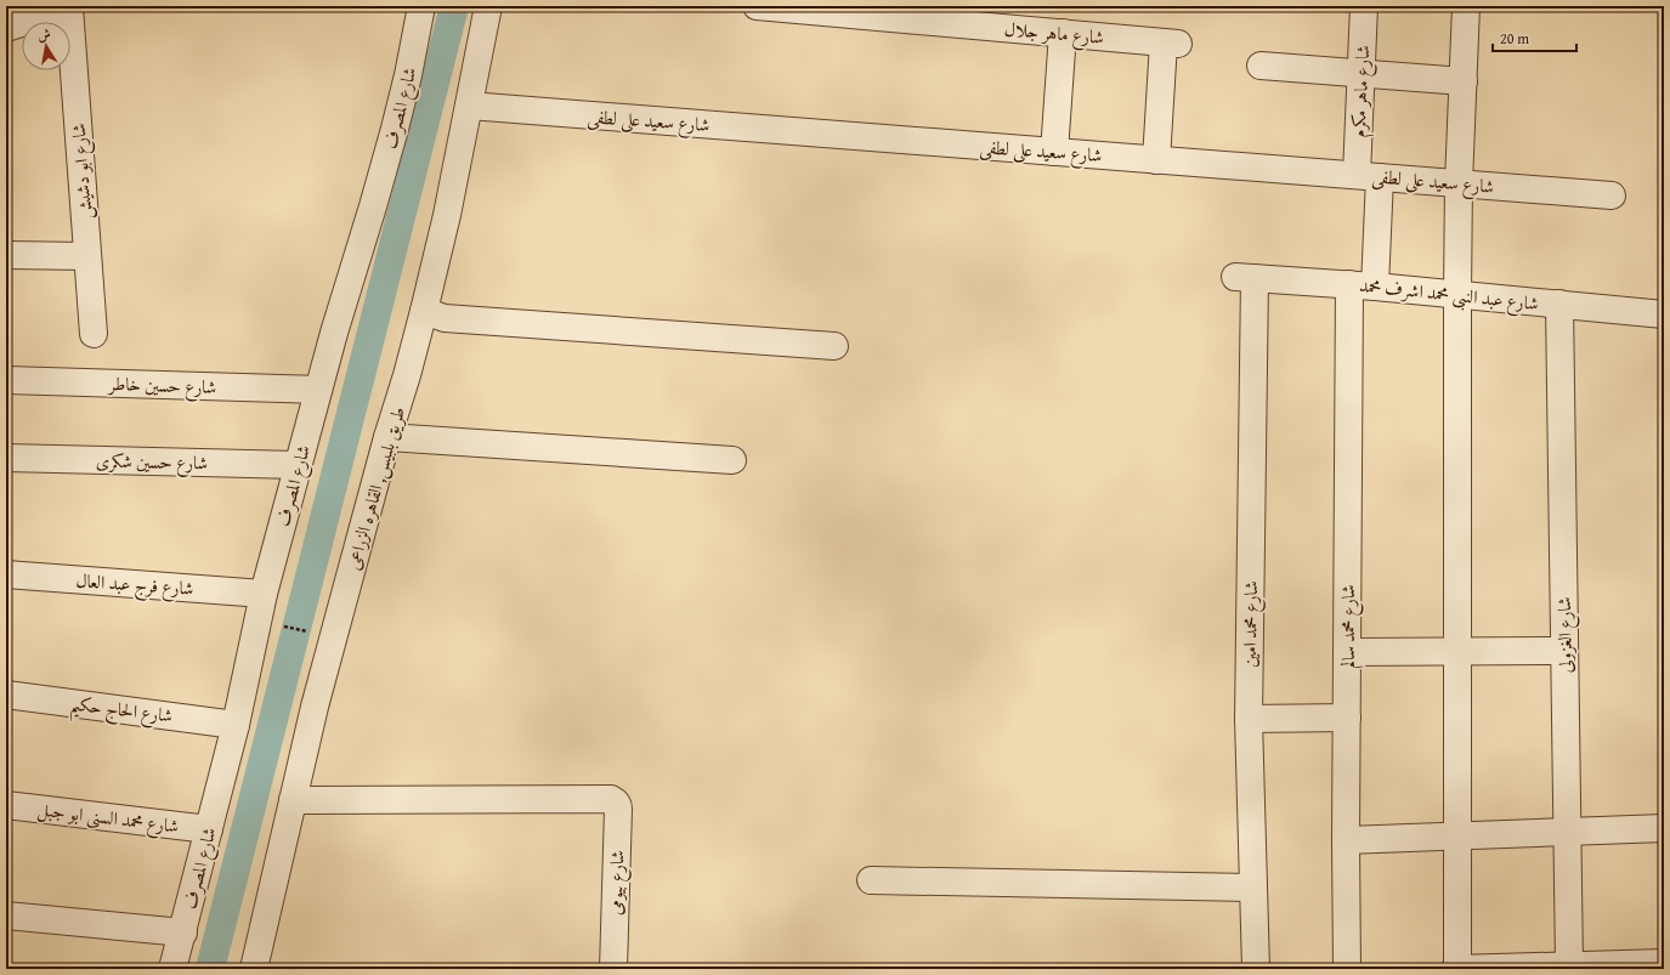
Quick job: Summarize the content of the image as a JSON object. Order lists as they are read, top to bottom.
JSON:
{
  "streets": {
    "street": [
      "شارع ماهر جلال",
      "شارع ماهر مكرم",
      "شارع المصرف",
      "شارع سعيد على لطفى",
      "شارع ابو دشيش",
      "شارع عبد النبى محمد اشرف محمد",
      "شارع حسين خاطر",
      "شارع حسين شكرى",
      "طريق بلبيس, القاهره الزراعى",
      "شارع فرج عبد العال",
      "شارع محمد امين",
      "شارع محمد سالم",
      "شارع الغزولى",
      "شارع الحاج حكيم",
      "شارع محمد السنى ابو جبل",
      "شارع بيومى"
    ]
  },
  "crossings": [
    ["شارع ماهر جلال", "شارع سعيد على لطفى"],
    ["شارع ماهر مكرم", "شارع سعيد على لطفى"],
    ["شارع ماهر مكرم", "شارع عبد النبى محمد اشرف محمد"],
    ["شارع ماهر مكرم", "شارع محمد سالم"],
    ["شارع المصرف", "شارع حسين خاطر"],
    ["شارع المصرف", "شارع حسين شكرى"],
    ["شارع المصرف", "شارع فرج عبد العال"],
    ["شارع المصرف", "شارع الحاج حكيم"],
    ["شارع المصرف", "شارع محمد السنى ابو جبل"],
    ["شارع سعيد على لطفى", "طريق بلبيس, القاهره الزراعى"],
    ["شارع عبد النبى محمد اشرف محمد", "شارع محمد امين"],
    ["شارع عبد النبى محمد اشرف محمد", "شارع محمد سالم"],
    ["شارع عبد النبى محمد اشرف محمد", "شارع الغزولى"],
    ["طريق بلبيس, القاهره الزراعى", "شارع بيومى"]
  ],
  "scale_bar": "20 m",
  "north": "top"
}
